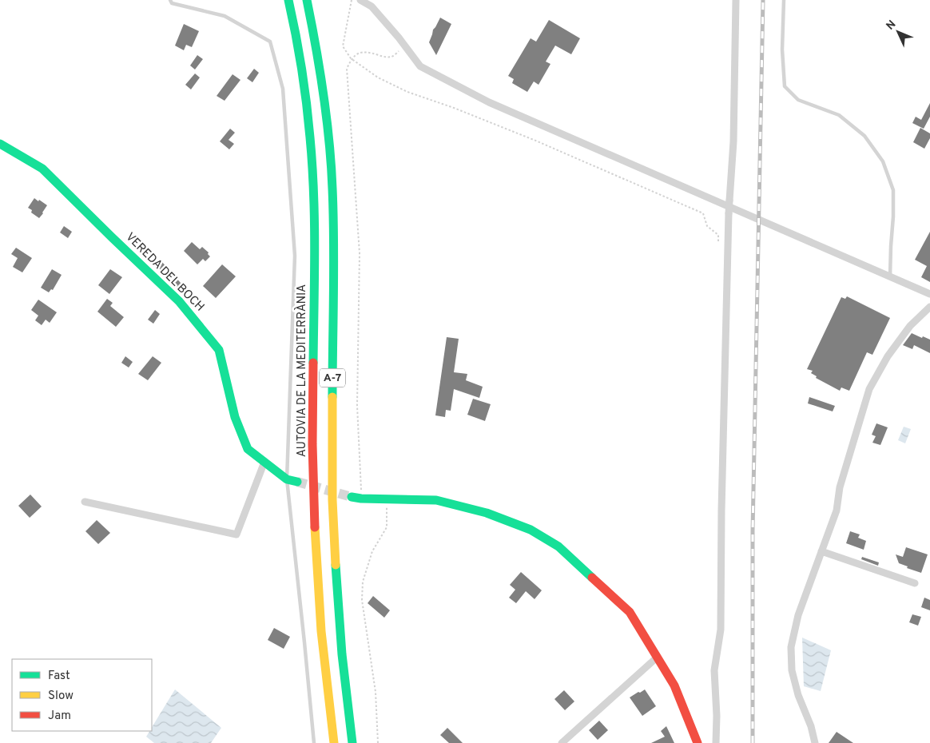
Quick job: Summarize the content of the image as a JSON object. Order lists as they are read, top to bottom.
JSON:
{
  "streets": {
    "main road": ["VEREDA DEL BOCH", "AUTOVIA DE LA MEDITERRÀNIA", "A-7"]
  },
  "legend": ["Fast", "Slow", "Jam"],
  "north": "top left"
}
